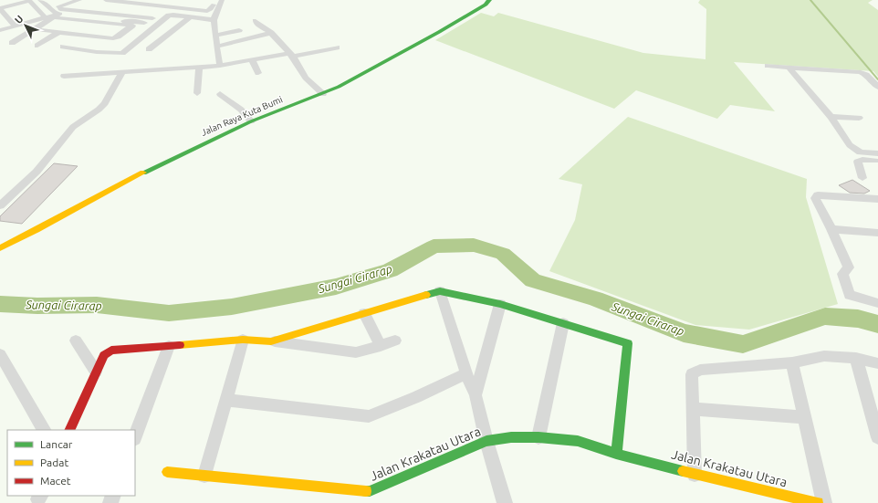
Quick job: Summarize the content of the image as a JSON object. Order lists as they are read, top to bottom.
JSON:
{
  "streets": {
    "street": ["Jalan Raya Kuta Bumi", "Jalan Krakatau Utara"]
  },
  "water": ["Sungai Cirarap"],
  "legend": ["Lancar", "Padat", "Macet"],
  "north": "top left"
}
